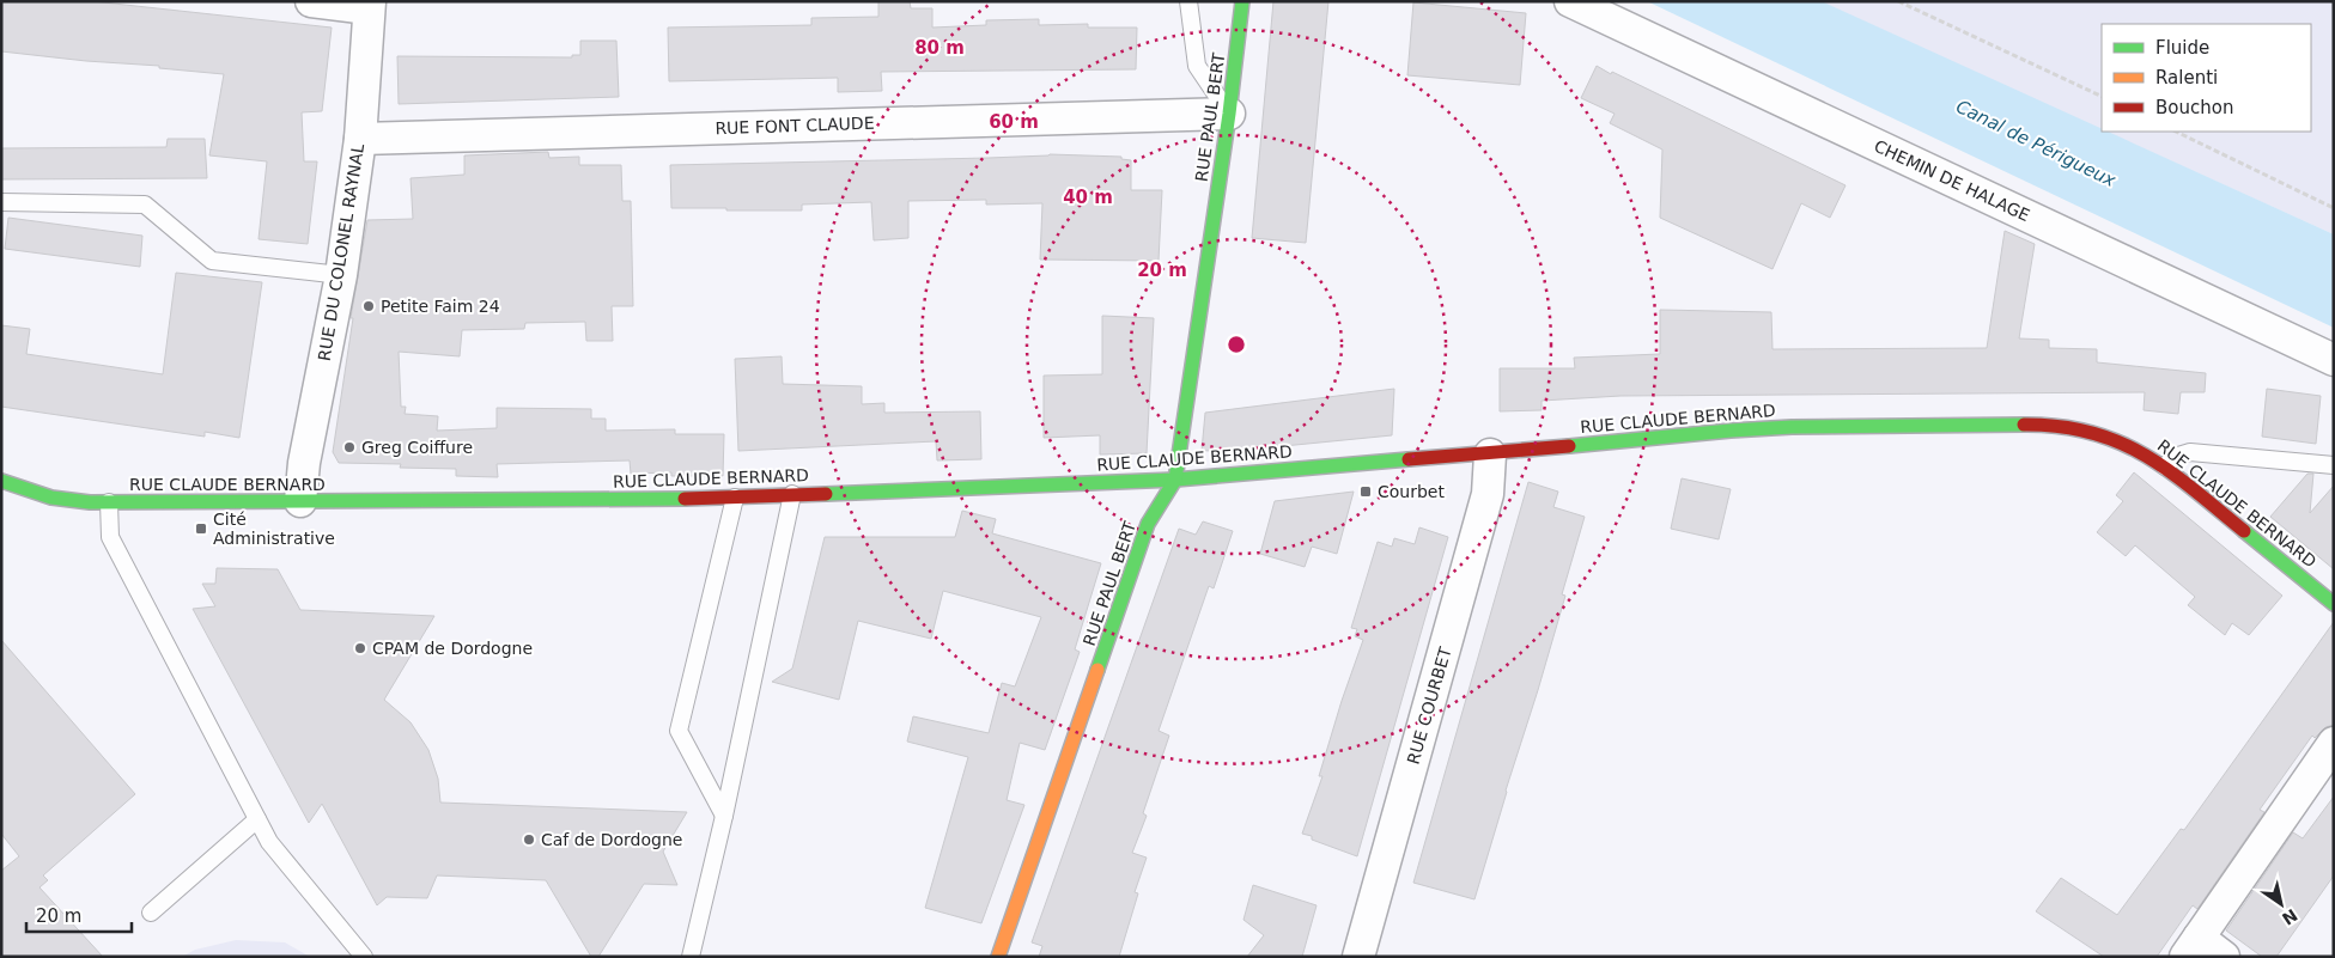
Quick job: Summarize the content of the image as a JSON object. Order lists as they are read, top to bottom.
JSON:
{
  "streets": {
    "main road": ["RUE PAUL BERT", "RUE CLAUDE BERNARD"],
    "street": [
      "RUE FONT CLAUDE",
      "CHEMIN DE HALAGE",
      "RUE DU COLONEL RAYNAL",
      "RUE COURBET"
    ]
  },
  "crossings": [
    ["RUE PAUL BERT", "RUE FONT CLAUDE"],
    ["RUE PAUL BERT", "RUE CLAUDE BERNARD"],
    ["RUE FONT CLAUDE", "RUE DU COLONEL RAYNAL"],
    ["RUE DU COLONEL RAYNAL", "RUE CLAUDE BERNARD"],
    ["RUE CLAUDE BERNARD", "RUE COURBET"]
  ],
  "water": ["Canal de Périgueux"],
  "places": {
    "other": [
      "Petite Faim 24",
      "Greg Coiffure",
      "CPAM de Dordogne",
      "Caf de Dordogne"
    ],
    "transit": ["Courbet", "Cité Administrative"]
  },
  "legend": ["Fluide", "Ralenti", "Bouchon"],
  "scale_bar": "20 m",
  "north": "bottom right",
  "rings": [
    "80 m",
    "60 m",
    "40 m",
    "20 m"
  ]
}
